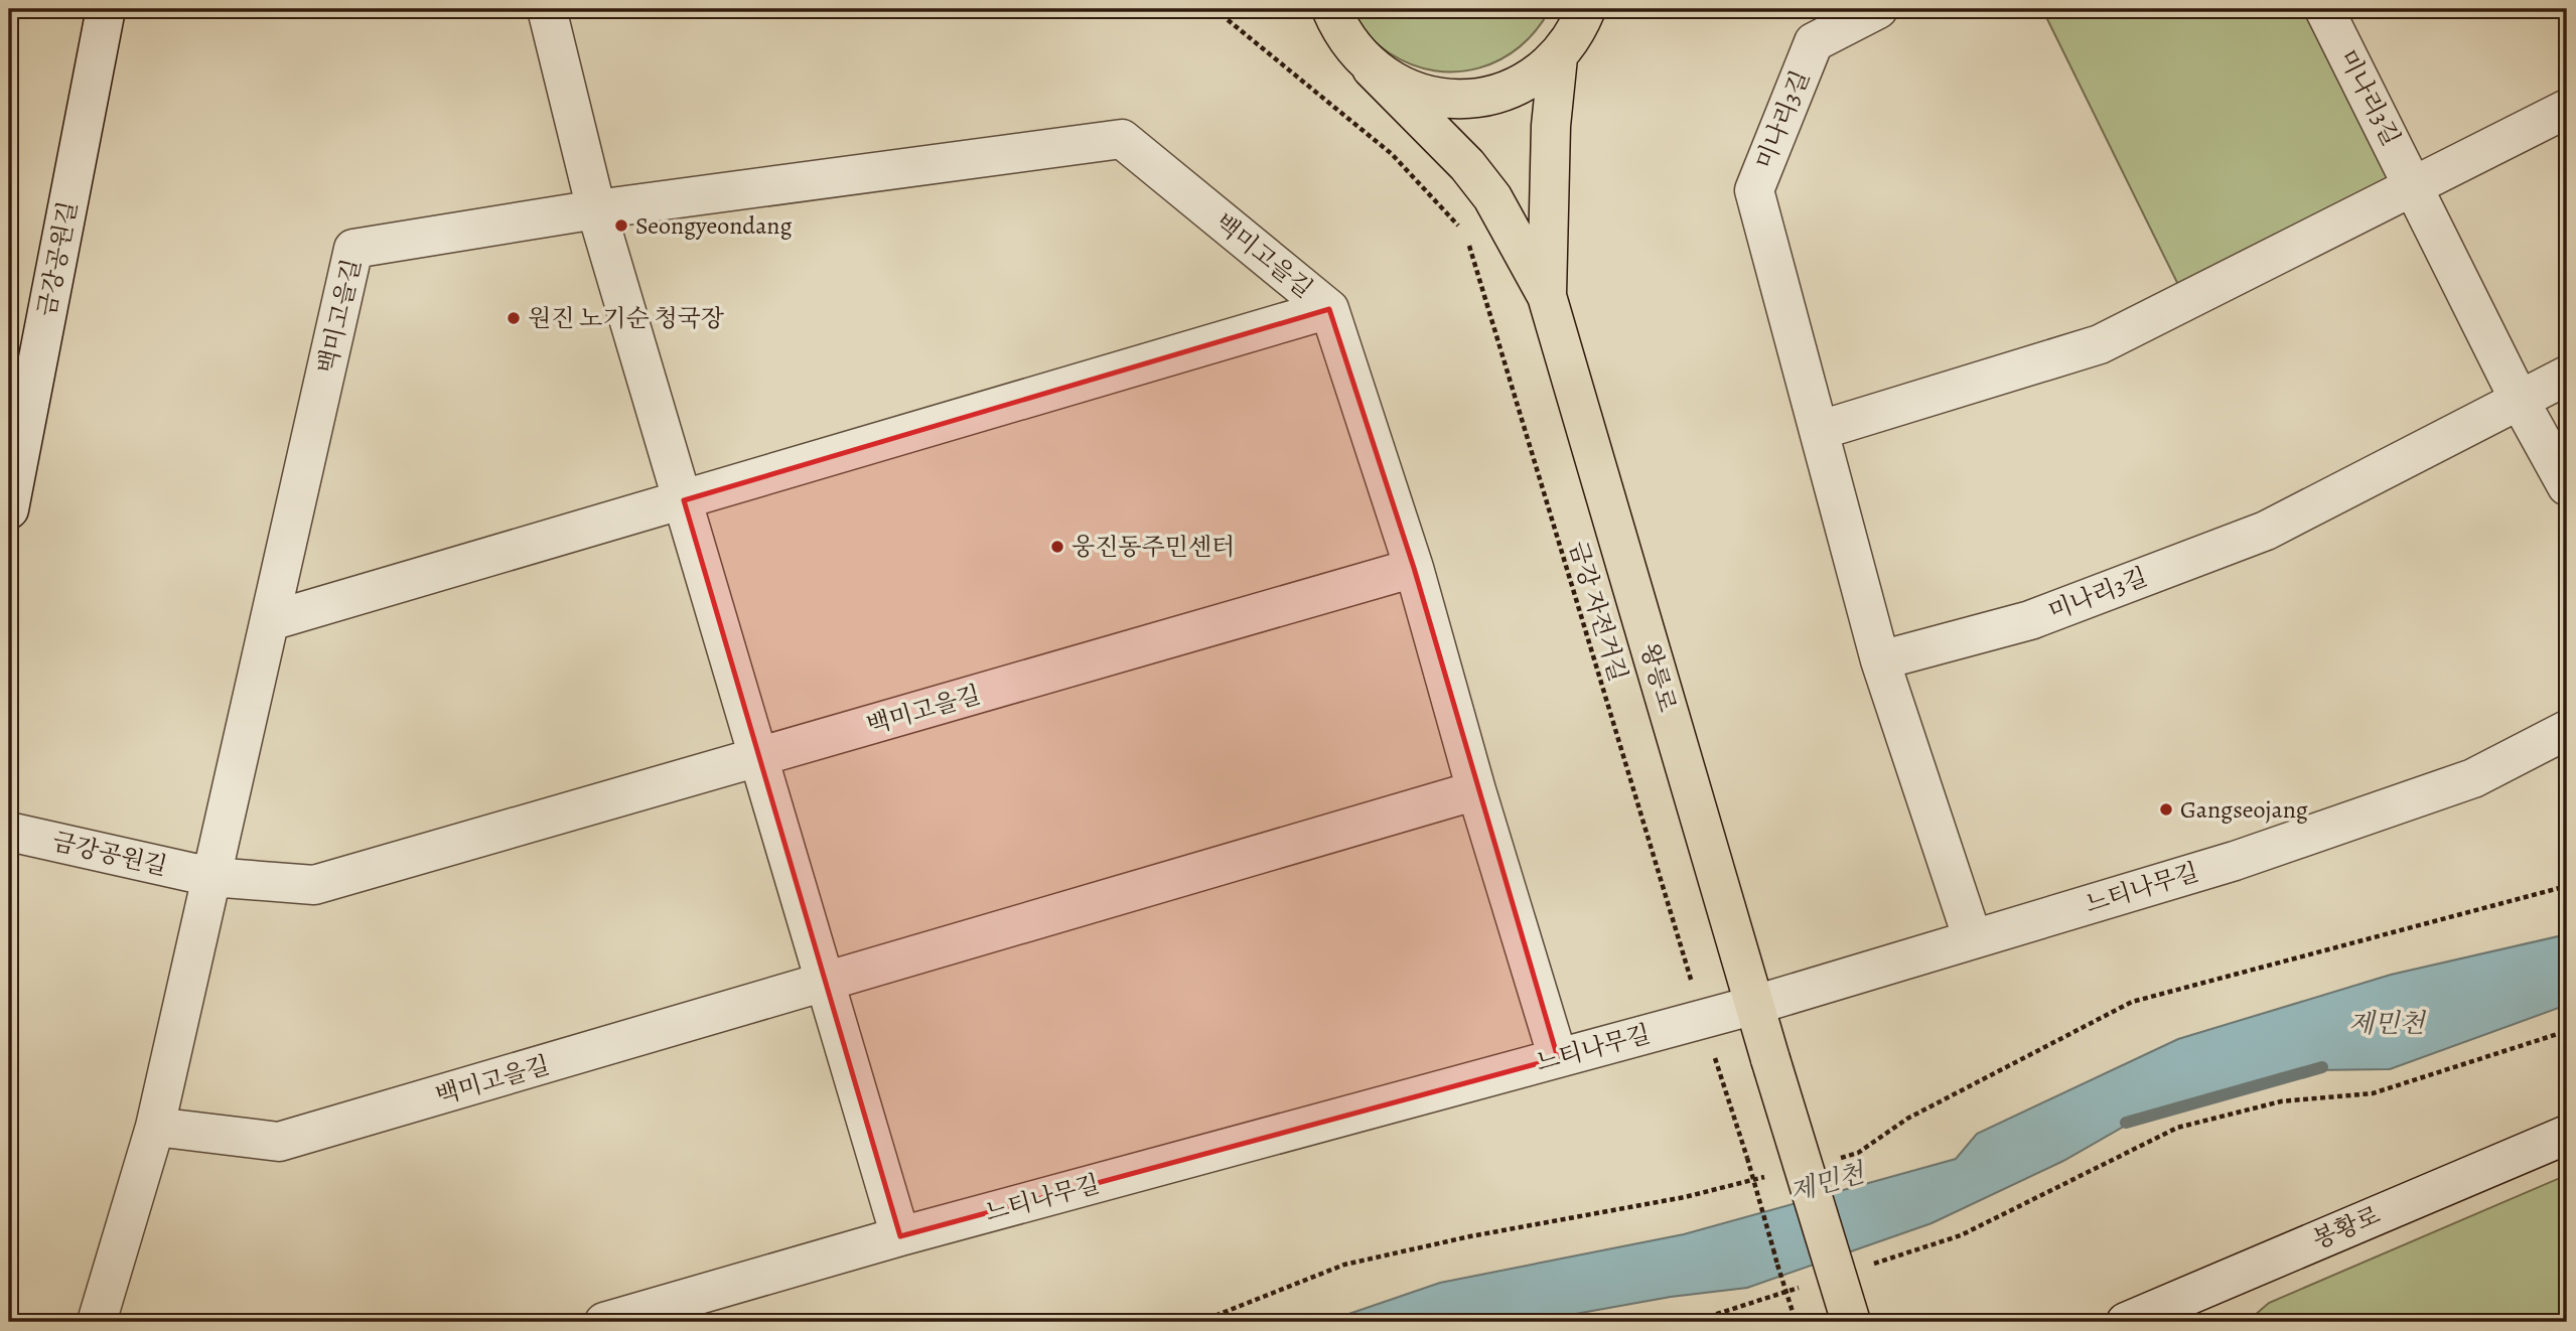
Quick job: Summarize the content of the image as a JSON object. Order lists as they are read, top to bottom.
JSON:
{
  "streets": {
    "main road": ["왕릉로"],
    "street": [
      "미나리3길",
      "백미고을길",
      "금강공원길",
      "느티나무길",
      "봉황로"
    ],
    "path": ["금강 자전거길"]
  },
  "crossings": [
    ["백미고을길", "금강공원길"],
    ["금강 자전거길", "느티나무길"],
    ["왕릉로", "느티나무길"]
  ],
  "water": ["제민천"],
  "places": [
    "Seongyeondang",
    "원진 노기순 청국장",
    "웅진동주민센터",
    "Gangseojang"
  ]
}
